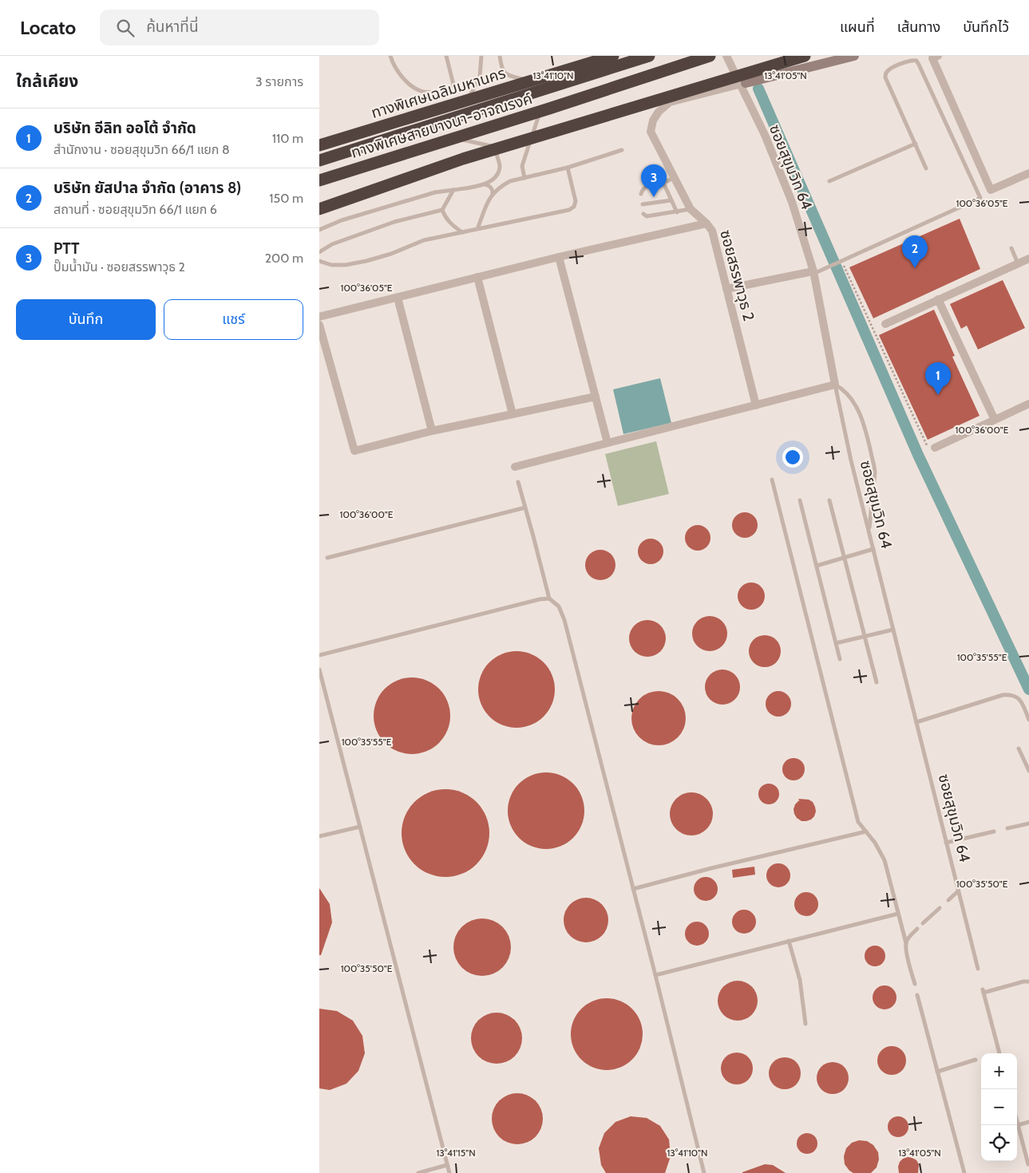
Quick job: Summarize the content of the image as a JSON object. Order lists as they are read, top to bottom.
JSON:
{
  "streets": {
    "highway": ["ทางพิเศษเฉลิมมหานคร", "ทางพิเศษสายบางนา-อาจณรงค์"],
    "street": ["ซอยสุขุมวิท 64", "ซอยสรรพาวุธ 2"]
  },
  "page": {
    "header": "Locato",
    "search": "ค้นหาที่นี่",
    "nav": ["แผนที่", "เส้นทาง", "บันทึกไว้"],
    "heading": ["ใกล้เคียง", "3 รายการ"],
    "list": [
      {
        "mark": "1",
        "name": "บริษัท อีลิท ออโต้ จำกัด",
        "note": "สำนักงาน · ซอยสุขุมวิท 66/1 แยก 8",
        "value": "110 m"
      },
      {
        "mark": "2",
        "name": "บริษัท ยัสปาล จำกัด (อาคาร 8)",
        "note": "สถานที่ · ซอยสุขุมวิท 66/1 แยก 6",
        "value": "150 m"
      },
      {
        "mark": "3",
        "name": "PTT",
        "note": "ปั๊มน้ำมัน · ซอยสรรพาวุธ 2",
        "value": "200 m"
      }
    ],
    "pins": ["3", "2", "1"],
    "buttons": ["บันทึก", "แชร์"],
    "map_buttons": ["+", "−"]
  },
  "coordinates": [
    "13°41'10\"N",
    "13°41'05\"N",
    "100°36'05\"E",
    "100°36'00\"E",
    "100°35'55\"E",
    "100°35'50\"E",
    "13°41'15\"N"
  ]
}
